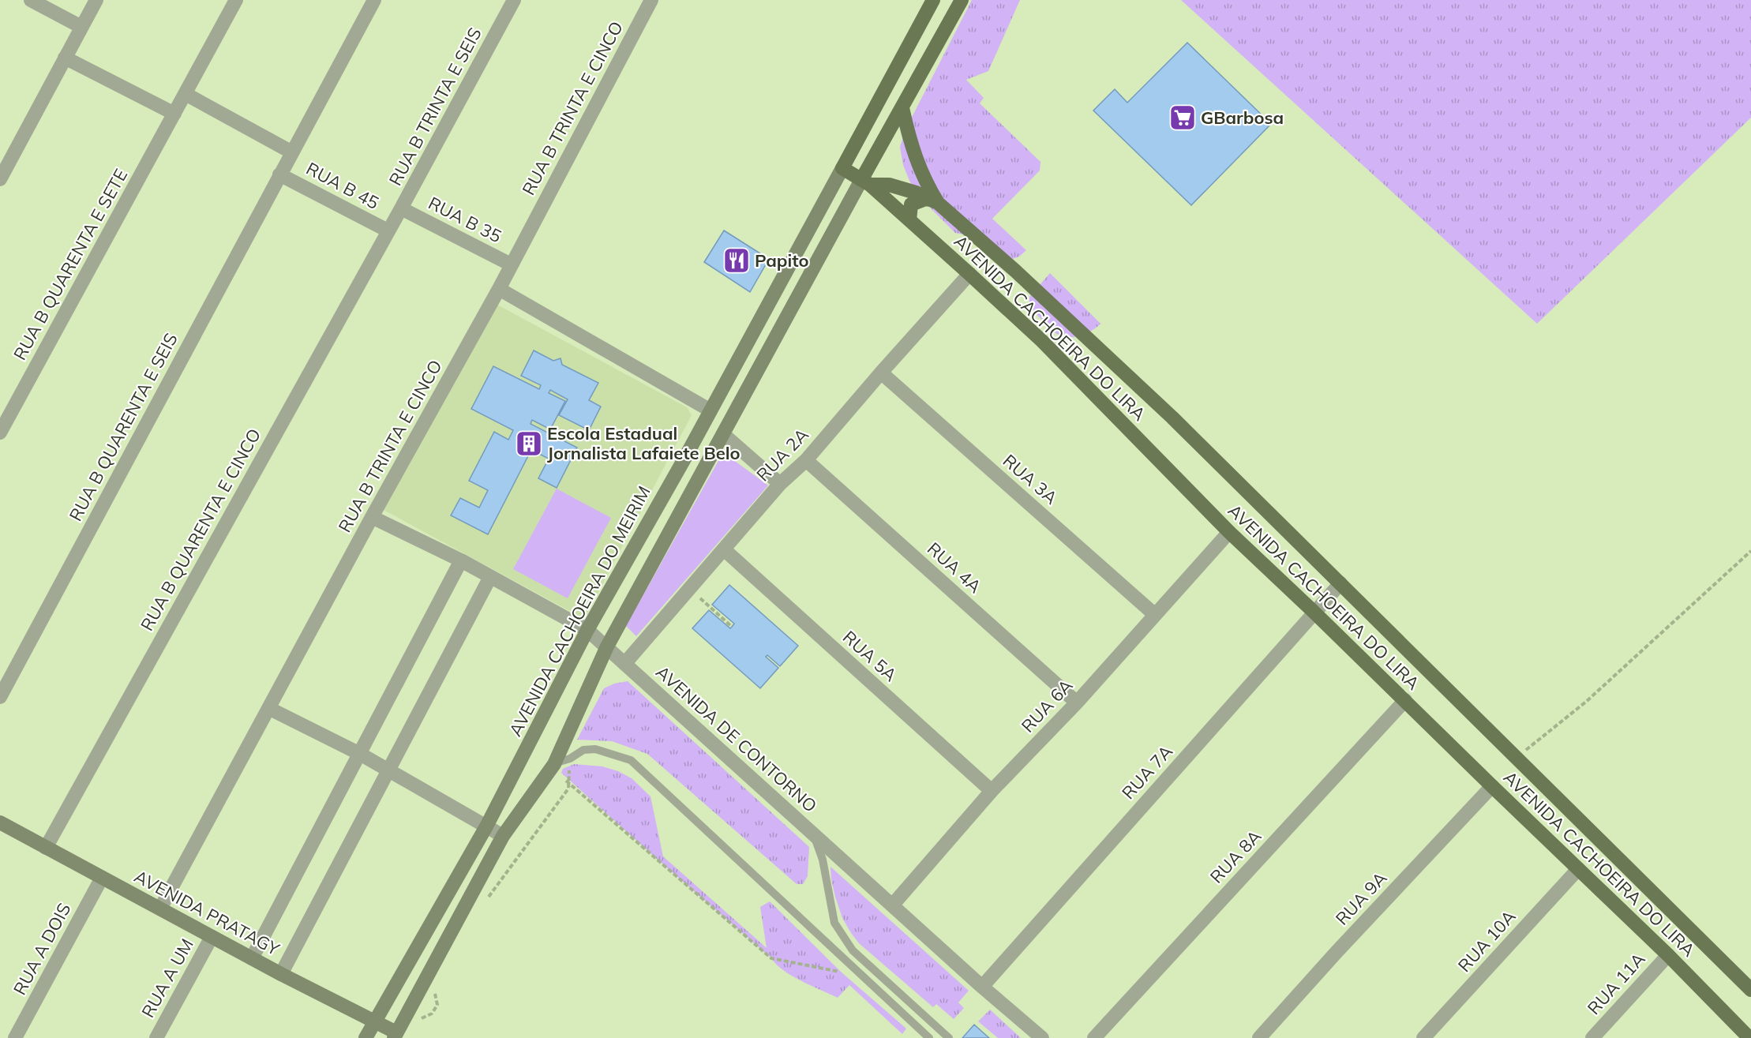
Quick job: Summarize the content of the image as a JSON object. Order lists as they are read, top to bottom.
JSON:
{
  "streets": {
    "main road": ["AVENIDA CACHOEIRA DO LIRA", "AVENIDA CACHOEIRA DO MEIRIM"],
    "street": [
      "RUA B TRINTA E SEIS",
      "RUA B TRINTA E CINCO",
      "RUA B 45",
      "RUA B 35",
      "RUA B QUARENTA E SETE",
      "RUA B QUARENTA E SEIS",
      "RUA 2A",
      "RUA 3A",
      "RUA B QUARENTA E CINCO",
      "RUA 4A",
      "RUA 5A",
      "RUA 6A",
      "AVENIDA DE CONTORNO",
      "RUA 7A",
      "RUA 8A",
      "RUA 9A",
      "AVENIDA PRATAGY",
      "RUA 10A",
      "RUA A DOIS",
      "RUA A UM",
      "RUA 11A"
    ]
  },
  "crossings": [
    ["RUA B TRINTA E SEIS", "RUA B 45"],
    ["RUA B TRINTA E SEIS", "RUA B 35"],
    ["RUA B TRINTA E SEIS", "RUA B QUARENTA E CINCO"],
    ["RUA B TRINTA E CINCO", "RUA B 35"],
    ["RUA B TRINTA E CINCO", "AVENIDA DE CONTORNO"],
    ["RUA B TRINTA E CINCO", "AVENIDA PRATAGY"],
    ["RUA B 45", "RUA B QUARENTA E SEIS"],
    ["RUA B 45", "RUA B QUARENTA E CINCO"],
    ["AVENIDA CACHOEIRA DO LIRA", "RUA 2A"],
    ["AVENIDA CACHOEIRA DO LIRA", "AVENIDA CACHOEIRA DO MEIRIM"],
    ["AVENIDA CACHOEIRA DO LIRA", "RUA 6A"],
    ["AVENIDA CACHOEIRA DO LIRA", "RUA 7A"],
    ["AVENIDA CACHOEIRA DO LIRA", "RUA 8A"],
    ["AVENIDA CACHOEIRA DO LIRA", "RUA 9A"],
    ["AVENIDA CACHOEIRA DO LIRA", "RUA 10A"],
    ["AVENIDA CACHOEIRA DO LIRA", "RUA 11A"],
    ["RUA 2A", "RUA 3A"],
    ["RUA 2A", "RUA 4A"],
    ["RUA 2A", "RUA 5A"],
    ["RUA 2A", "AVENIDA DE CONTORNO"],
    ["RUA 3A", "RUA 6A"],
    ["RUA B QUARENTA E CINCO", "AVENIDA PRATAGY"],
    ["RUA 4A", "RUA 6A"],
    ["AVENIDA CACHOEIRA DO MEIRIM", "AVENIDA DE CONTORNO"],
    ["AVENIDA CACHOEIRA DO MEIRIM", "AVENIDA PRATAGY"],
    ["RUA 5A", "RUA 6A"],
    ["RUA 6A", "AVENIDA DE CONTORNO"],
    ["AVENIDA DE CONTORNO", "RUA 7A"],
    ["AVENIDA PRATAGY", "RUA A DOIS"],
    ["AVENIDA PRATAGY", "RUA A UM"]
  ],
  "places": {
    "supermarket": ["GBarbosa"],
    "restaurant": ["Papito"],
    "building": ["Escola Estadual Jornalista Lafaiete Belo"]
  }
}
